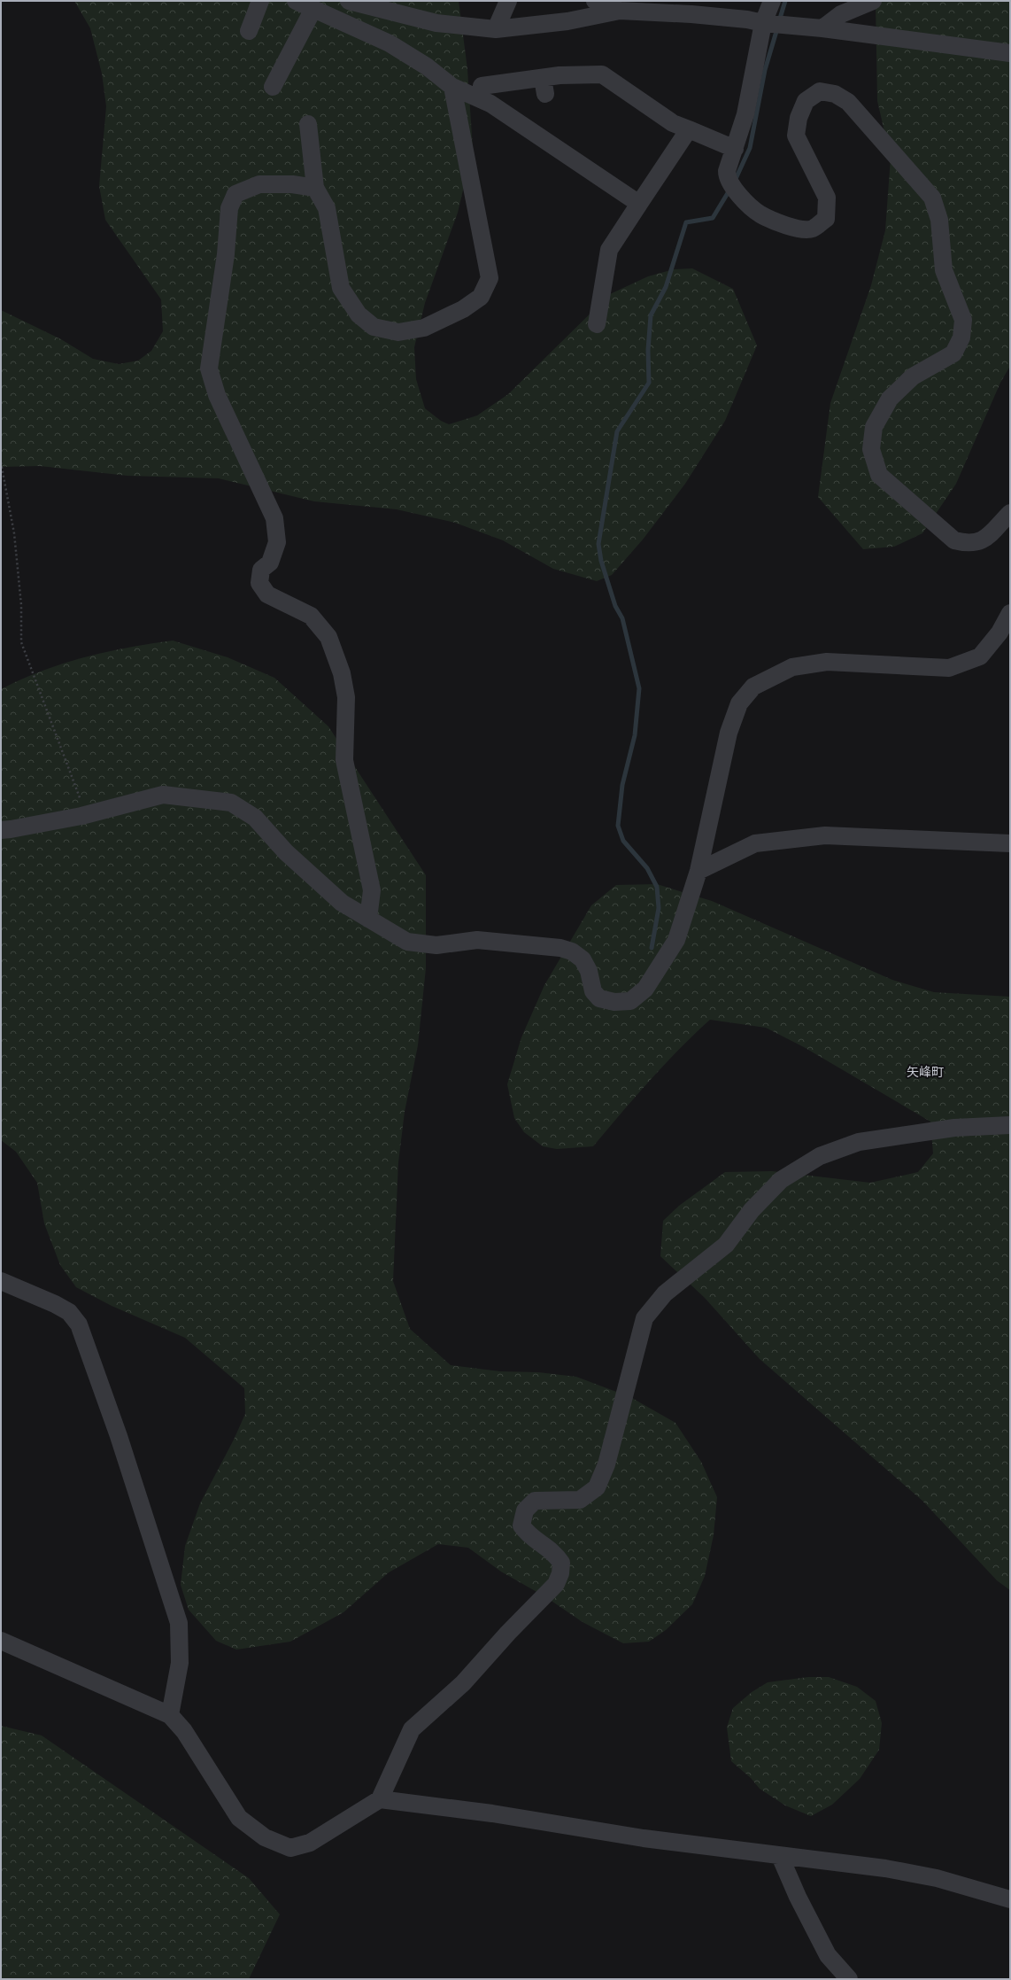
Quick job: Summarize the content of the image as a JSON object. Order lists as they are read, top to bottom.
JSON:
{
  "districts": ["矢峰町"]
}
